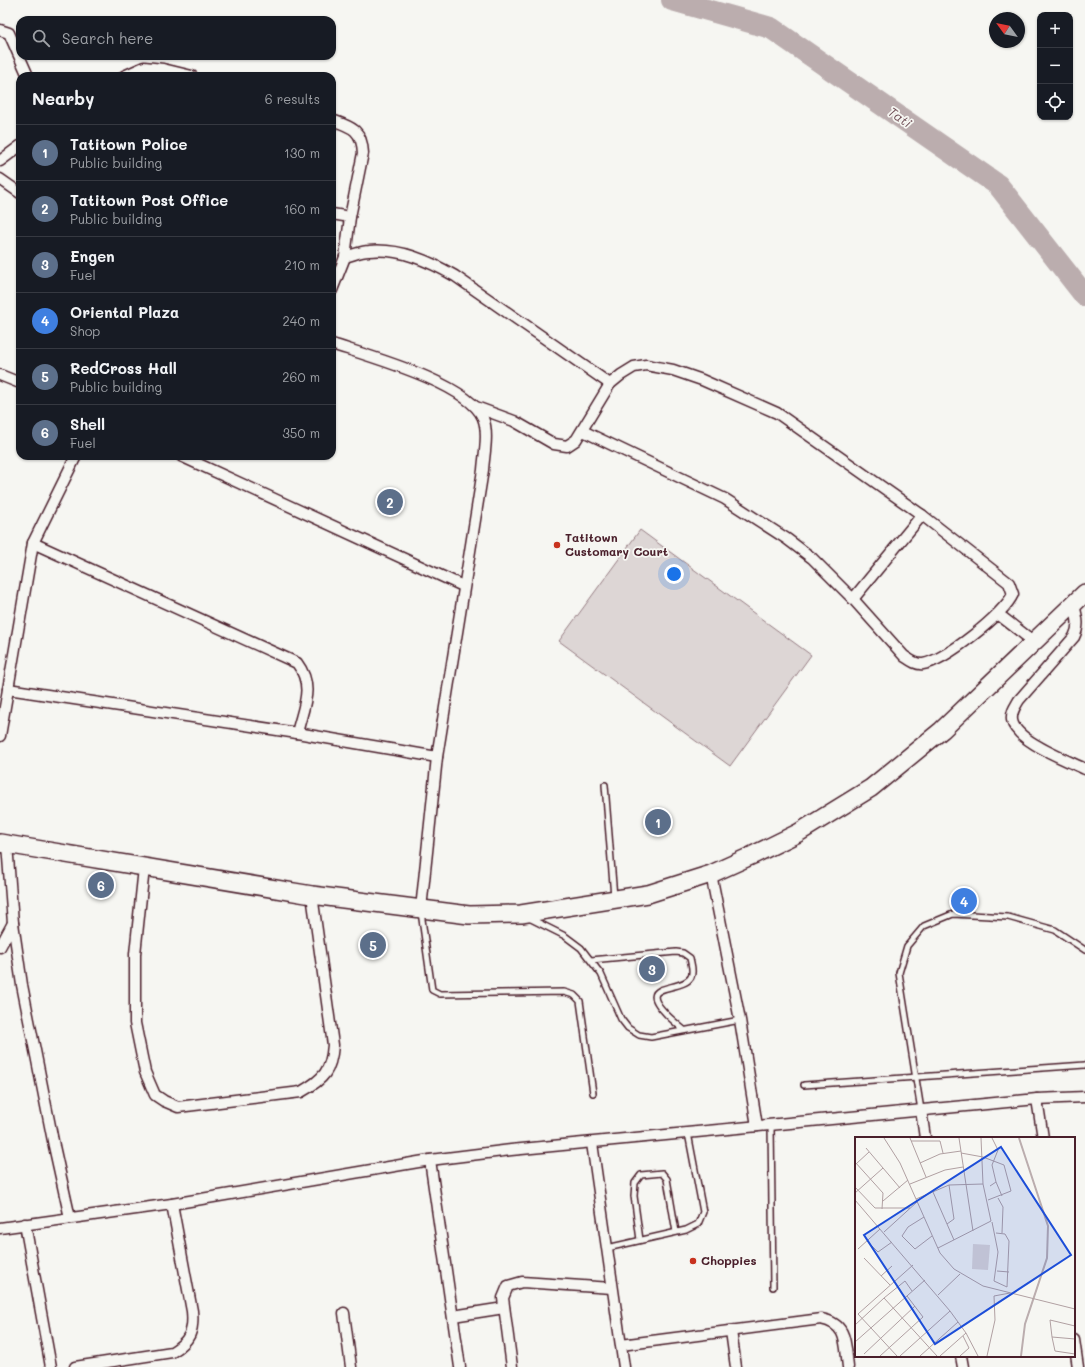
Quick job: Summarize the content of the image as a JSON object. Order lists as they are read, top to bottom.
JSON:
{
  "water": ["Tati"],
  "places": ["Tatitown Customary Court", "Choppies"],
  "north": "top left",
  "page": {
    "map_buttons": ["+", "−"],
    "search": "Search here",
    "heading": ["Nearby", "6 results"],
    "list": [
      {
        "mark": "1",
        "name": "Tatitown Police",
        "note": "Public building",
        "value": "130 m"
      },
      {
        "mark": "2",
        "name": "Tatitown Post Office",
        "note": "Public building",
        "value": "160 m"
      },
      {
        "mark": "3",
        "name": "Engen",
        "note": "Fuel",
        "value": "210 m"
      },
      {
        "mark": "4",
        "name": "Oriental Plaza",
        "note": "Shop",
        "value": "240 m"
      },
      {
        "mark": "5",
        "name": "RedCross Hall",
        "note": "Public building",
        "value": "260 m"
      },
      {
        "mark": "6",
        "name": "Shell",
        "note": "Fuel",
        "value": "350 m"
      }
    ],
    "pins": [
      "2",
      "1",
      "6",
      "4",
      "5",
      "3"
    ]
  }
}
